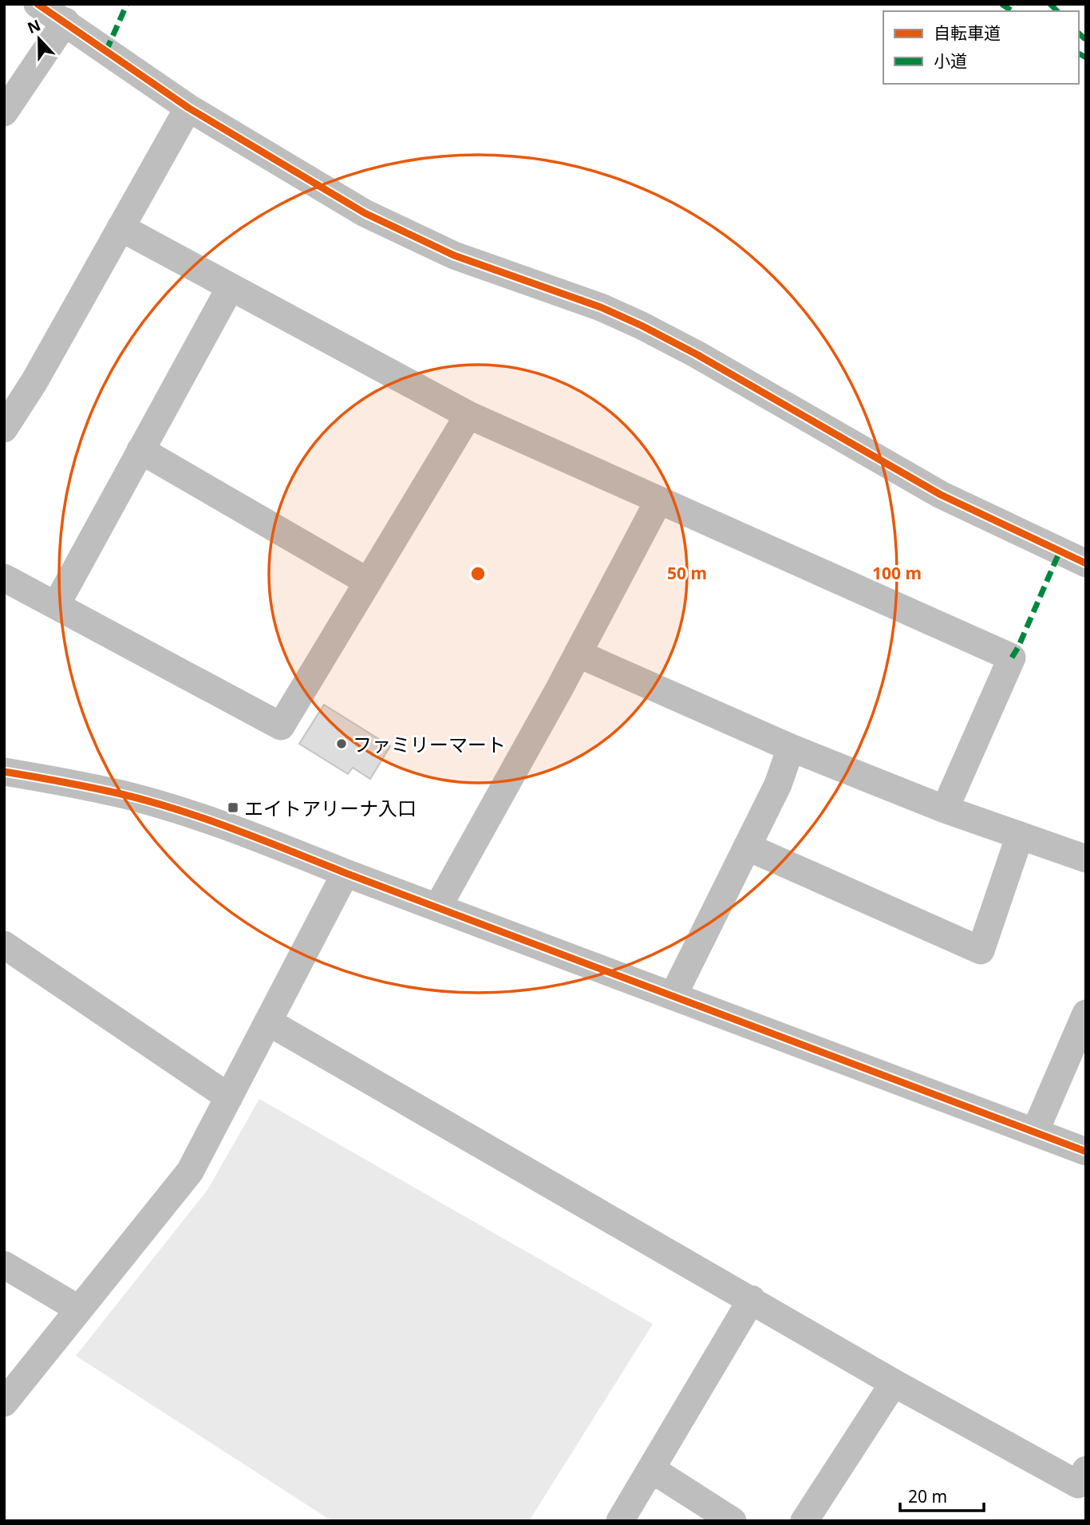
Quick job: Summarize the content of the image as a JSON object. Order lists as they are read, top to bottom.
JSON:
{
  "places": {
    "other": ["ファミリーマート"],
    "transit": ["エイトアリーナ入口"]
  },
  "legend": ["自転車道", "小道"],
  "scale_bar": "20 m",
  "north": "top",
  "rings": ["50 m", "100 m"]
}
